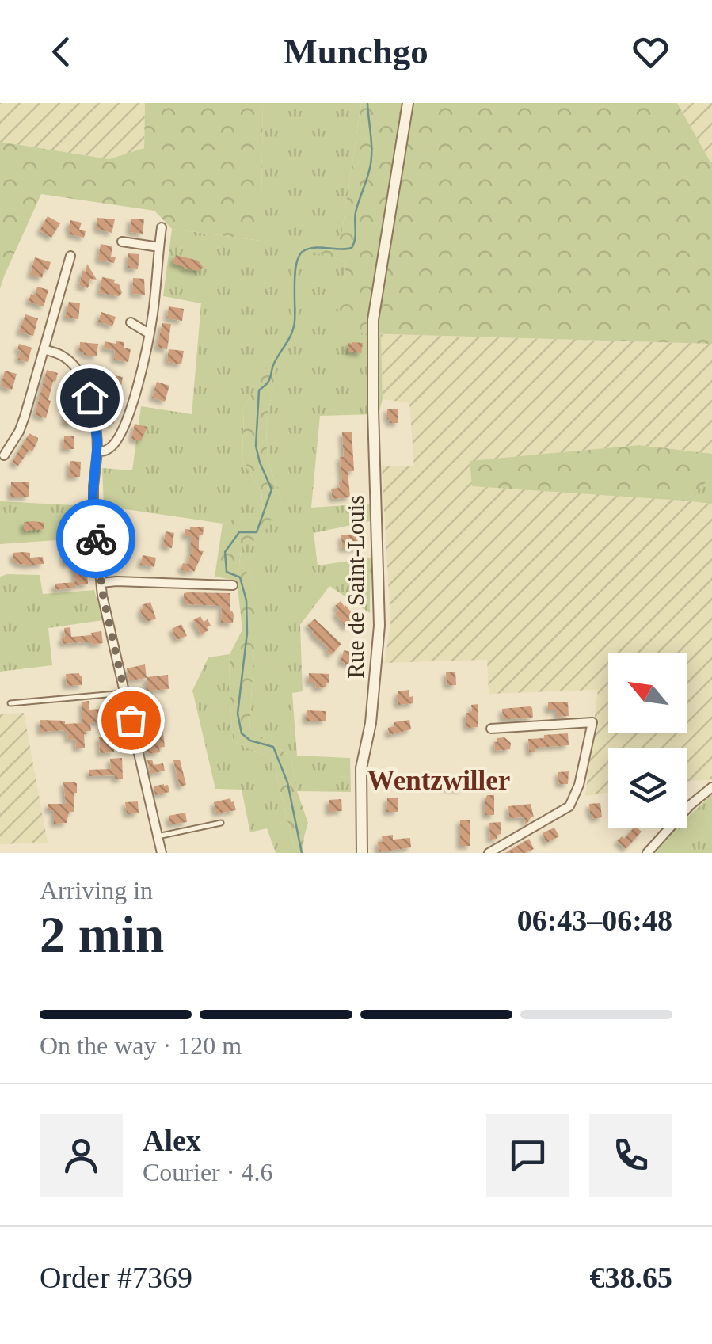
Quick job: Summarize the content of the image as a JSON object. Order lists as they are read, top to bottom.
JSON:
{
  "streets": {
    "street": ["Rue de Saint-Louis"]
  },
  "districts": ["Wentzwiller"],
  "north": "top left",
  "page": {
    "header": "Munchgo",
    "heading": ["2 min", "Arriving in", "06:43–06:48"],
    "panel": [
      "Alex",
      "Courier · 4.6",
      "Order #7369",
      "€38.65"
    ],
    "bar": "On the way · 120 m"
  }
}
